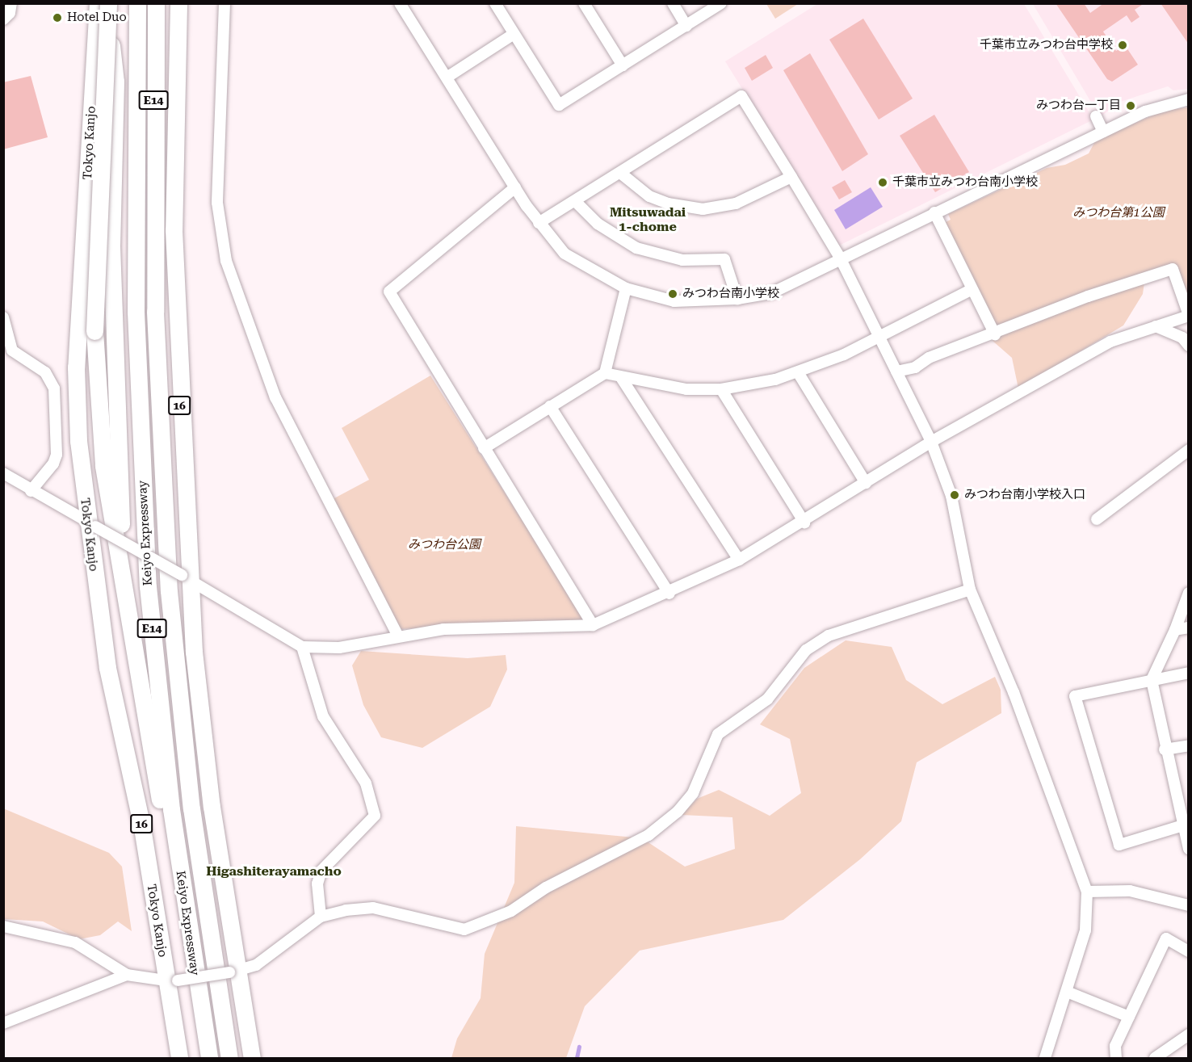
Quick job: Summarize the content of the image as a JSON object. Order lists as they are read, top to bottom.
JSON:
{
  "streets": {
    "highway": [
      "E14",
      "Tokyo Kanjo",
      "16",
      "Keiyo Expressway"
    ]
  },
  "districts": ["Mitsuwadai 1-chome", "Higashiterayamacho"],
  "parks": ["みつわ台第1公園", "みつわ台公園"],
  "places": [
    "Hotel Duo",
    "千葉市立みつわ台中学校",
    "みつわ台一丁目",
    "千葉市立みつわ台南小学校",
    "みつわ台南小学校",
    "みつわ台南小学校入口"
  ]
}
